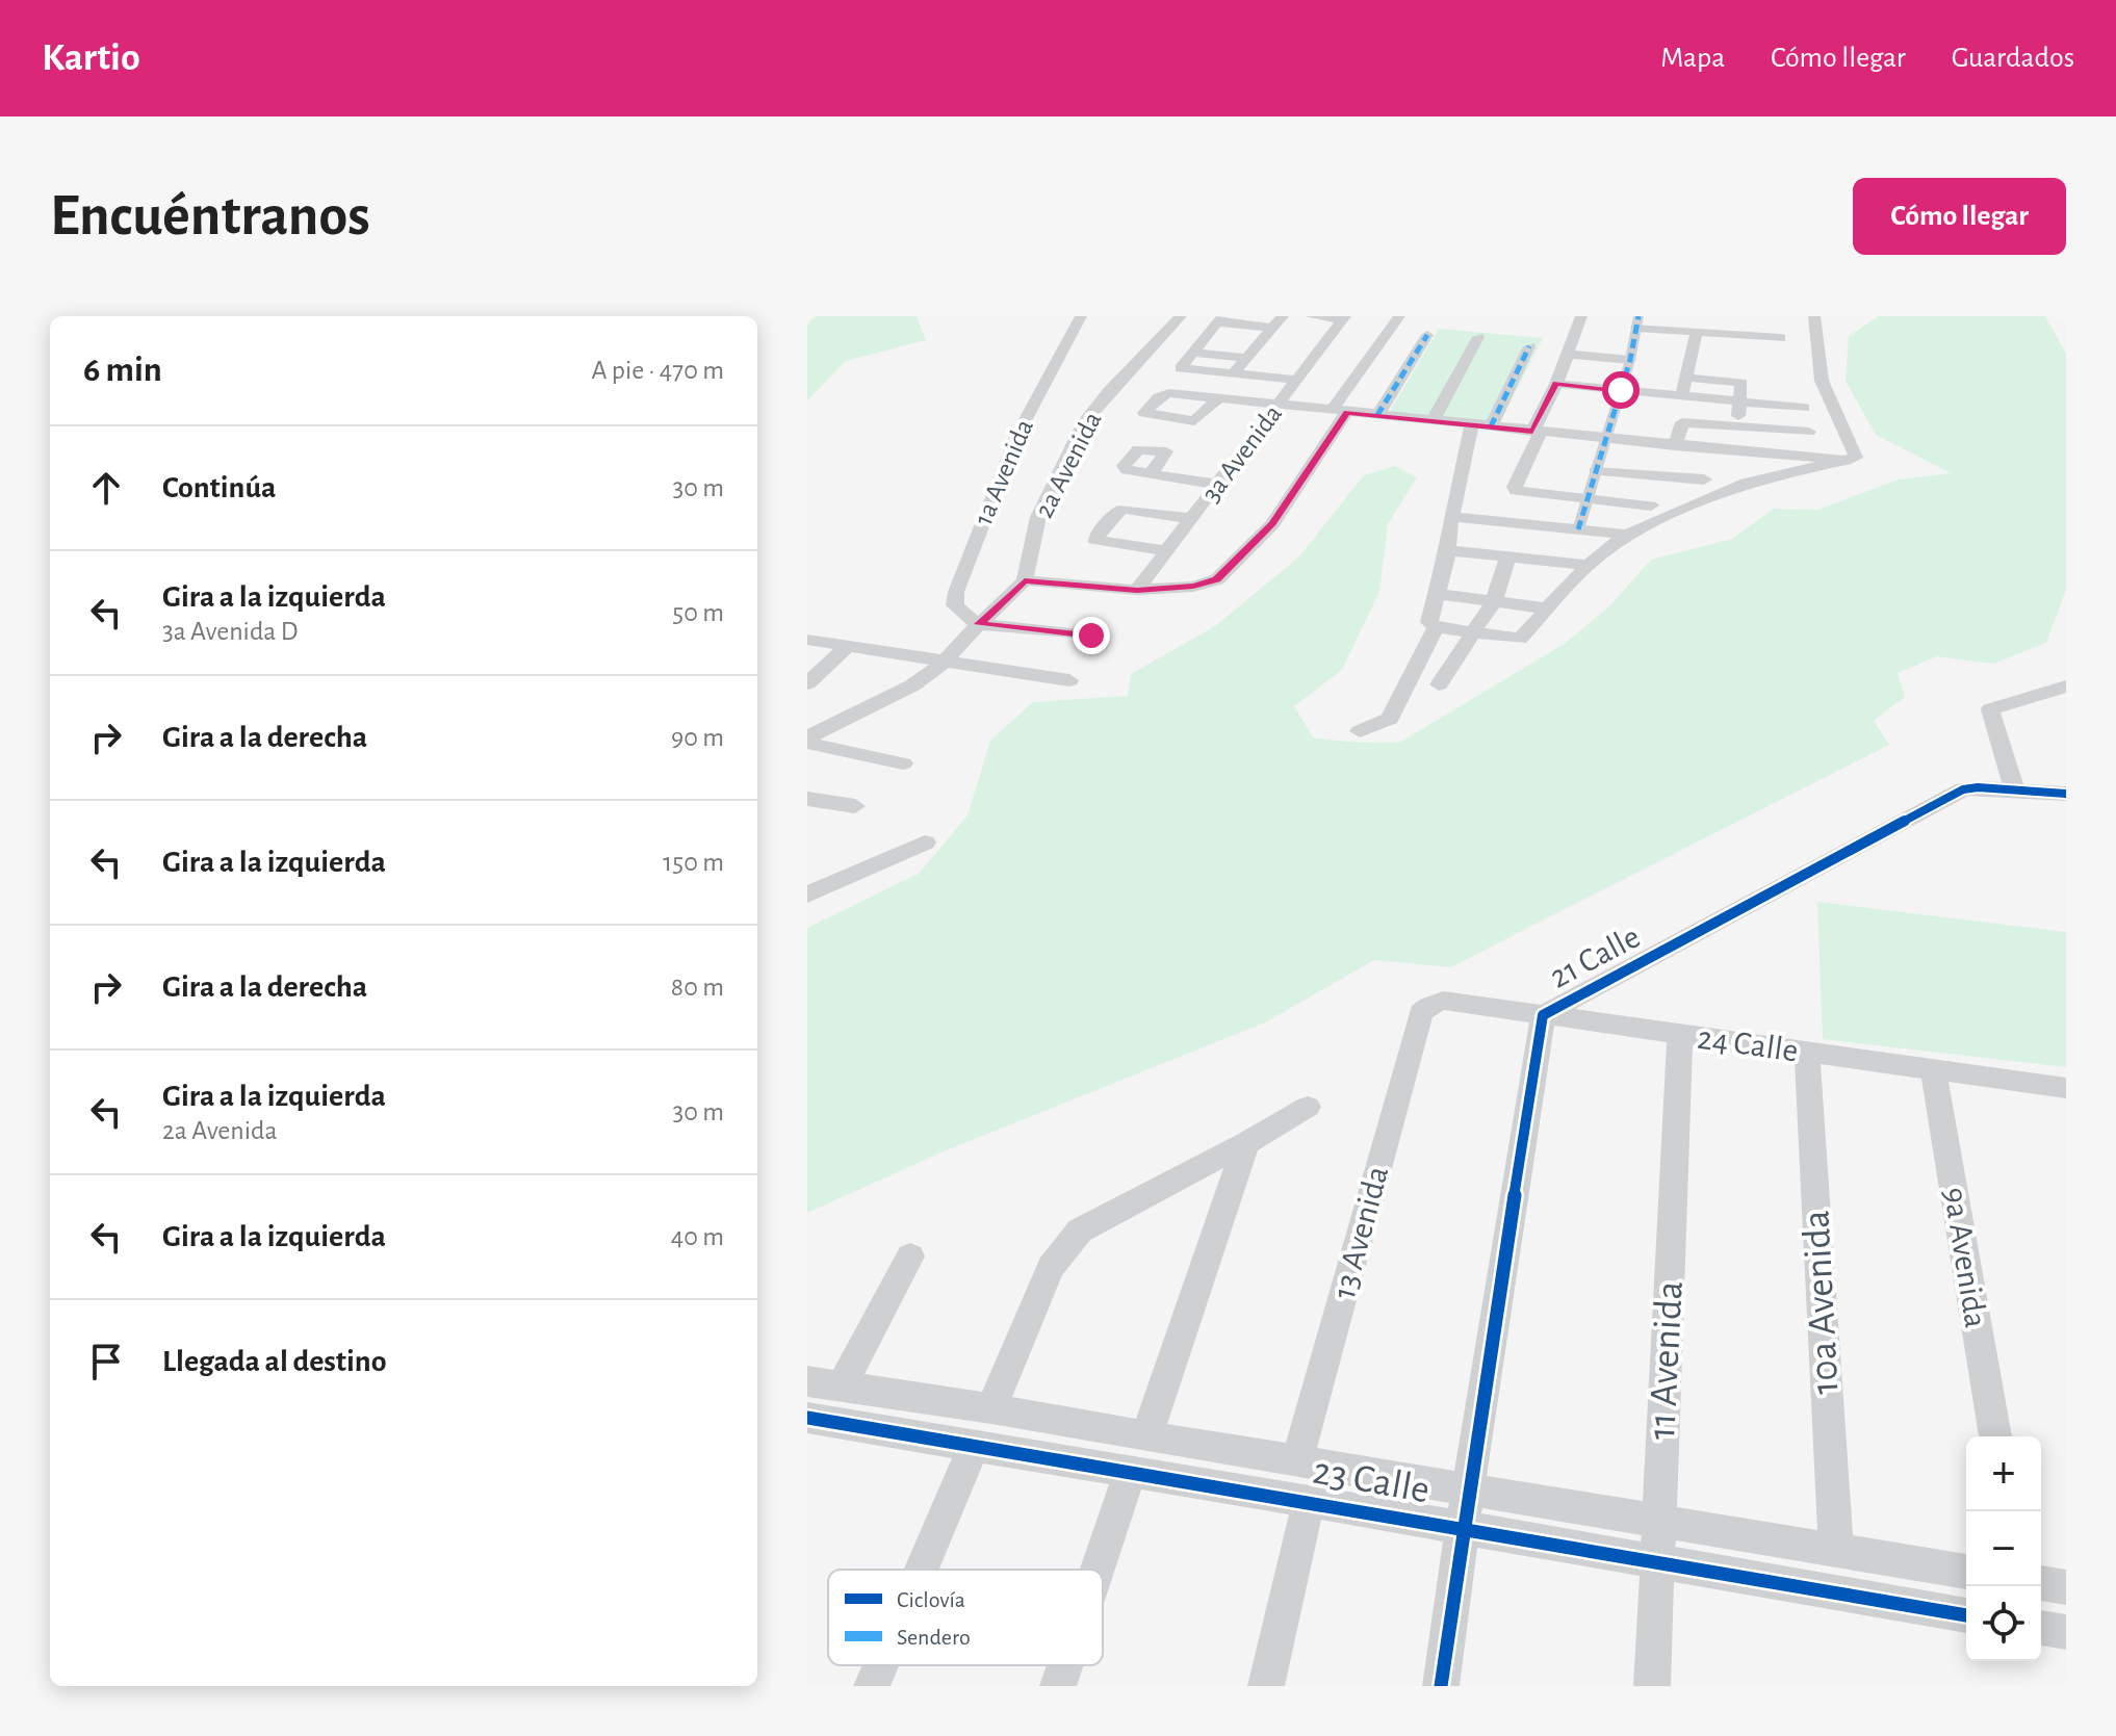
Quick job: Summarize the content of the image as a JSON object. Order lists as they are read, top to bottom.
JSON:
{
  "streets": {
    "street": [
      "3a Avenida",
      "2a Avenida",
      "1a Avenida",
      "21 Calle",
      "24 Calle",
      "13 Avenida",
      "9a Avenida",
      "10a Avenida",
      "11 Avenida",
      "23 Calle"
    ]
  },
  "crossings": [
    ["21 Calle", "24 Calle"],
    ["21 Calle", "23 Calle"],
    ["24 Calle", "13 Avenida"],
    ["24 Calle", "9a Avenida"],
    ["24 Calle", "10a Avenida"],
    ["24 Calle", "11 Avenida"],
    ["13 Avenida", "23 Calle"],
    ["10a Avenida", "23 Calle"],
    ["11 Avenida", "23 Calle"]
  ],
  "legend": ["Ciclovía", "Sendero"],
  "page": {
    "header": "Kartio",
    "nav": ["Mapa", "Cómo llegar", "Guardados"],
    "buttons": "Cómo llegar",
    "title": "Encuéntranos",
    "heading": ["6 min", "A pie · 470 m"],
    "list": [
      ["Continúa", "30 m"],
      ["Gira a la izquierda", "3a Avenida D", "50 m"],
      ["Gira a la derecha", "90 m"],
      ["Gira a la izquierda", "150 m"],
      ["Gira a la derecha", "80 m"],
      ["Gira a la izquierda", "2a Avenida", "30 m"],
      ["Gira a la izquierda", "40 m"],
      "Llegada al destino"
    ],
    "map_buttons": ["+", "−"]
  }
}
